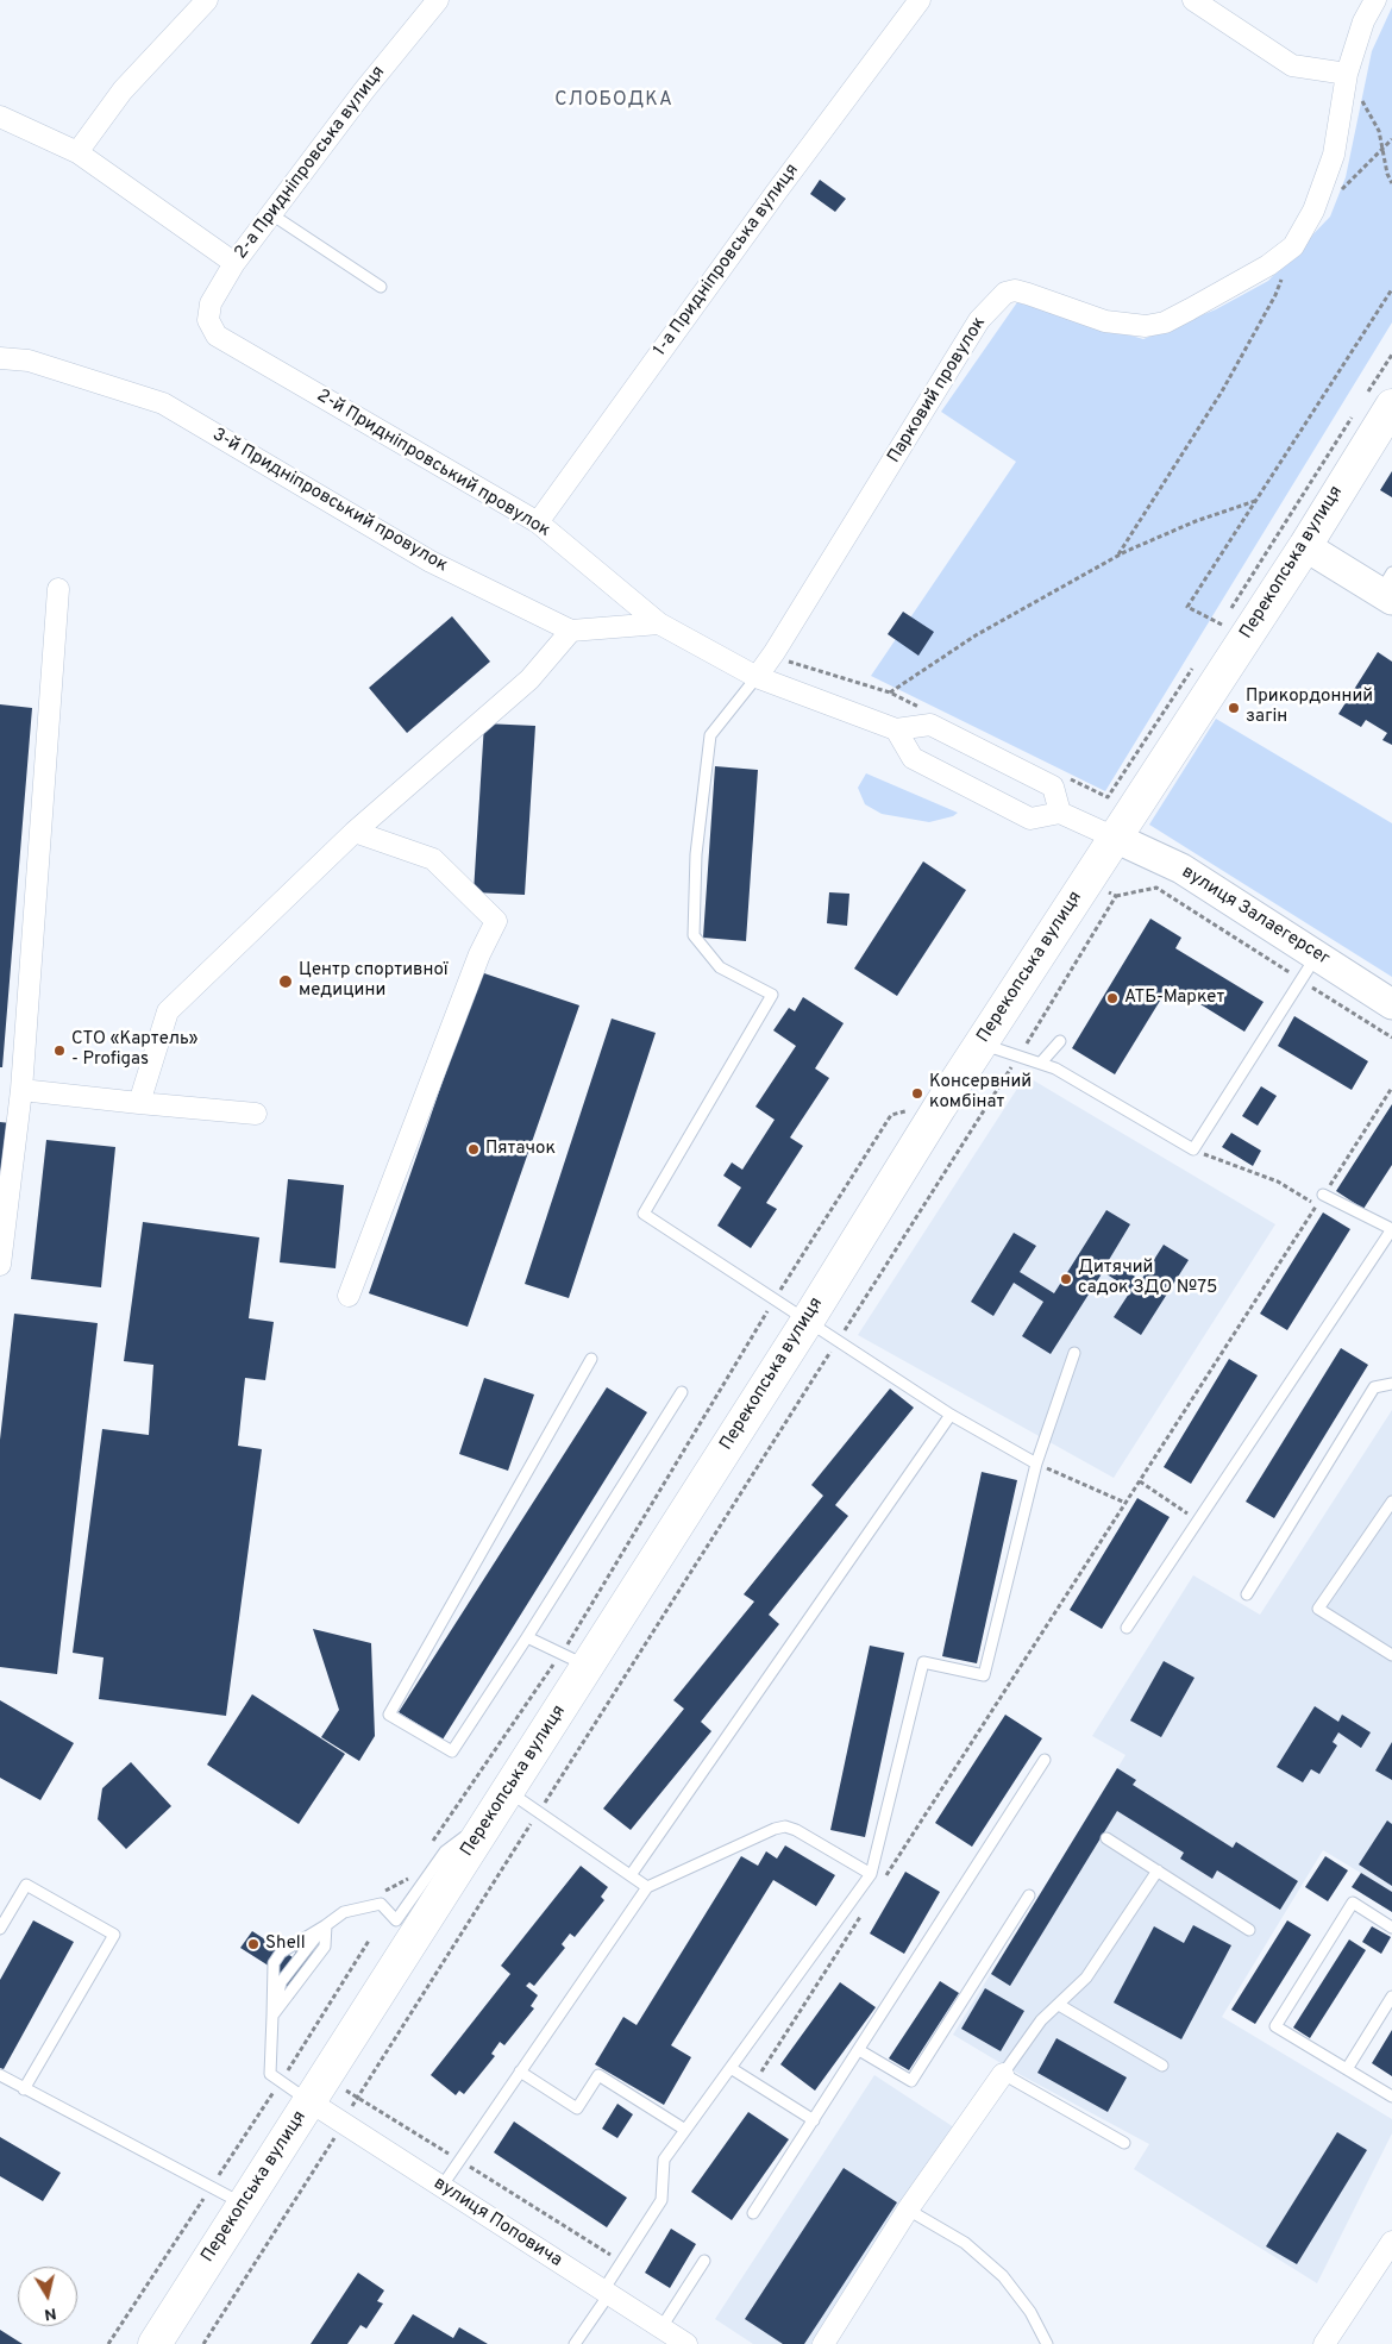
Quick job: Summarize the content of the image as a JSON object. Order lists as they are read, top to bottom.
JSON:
{
  "streets": {
    "main road": ["Перекопська вулиця", "вулиця Залаегерсег"],
    "street": [
      "2-а Придніпровська вулиця",
      "1-а Придніпровська вулиця",
      "Парковий провулок",
      "2-й Придніпровський провулок",
      "3-й Придніпровський провулок",
      "вулиця Поповича"
    ]
  },
  "crossings": [
    ["2-а Придніпровська вулиця", "2-й Придніпровський провулок"],
    ["1-а Придніпровська вулиця", "2-й Придніпровський провулок"],
    ["Парковий провулок", "2-й Придніпровський провулок"],
    ["Перекопська вулиця", "вулиця Залаегерсег"],
    ["Перекопська вулиця", "вулиця Поповича"]
  ],
  "districts": ["СЛОБОДКА"],
  "places": [
    "Прикордонний загін",
    "Центр спортивної медицини",
    "АТБ-Маркет",
    "СТО «Картель» - Profigas",
    "Консервний комбінат",
    "Пятачок",
    "Дитячий садок ЗДО №75",
    "Shell"
  ],
  "north": "bottom"
}
